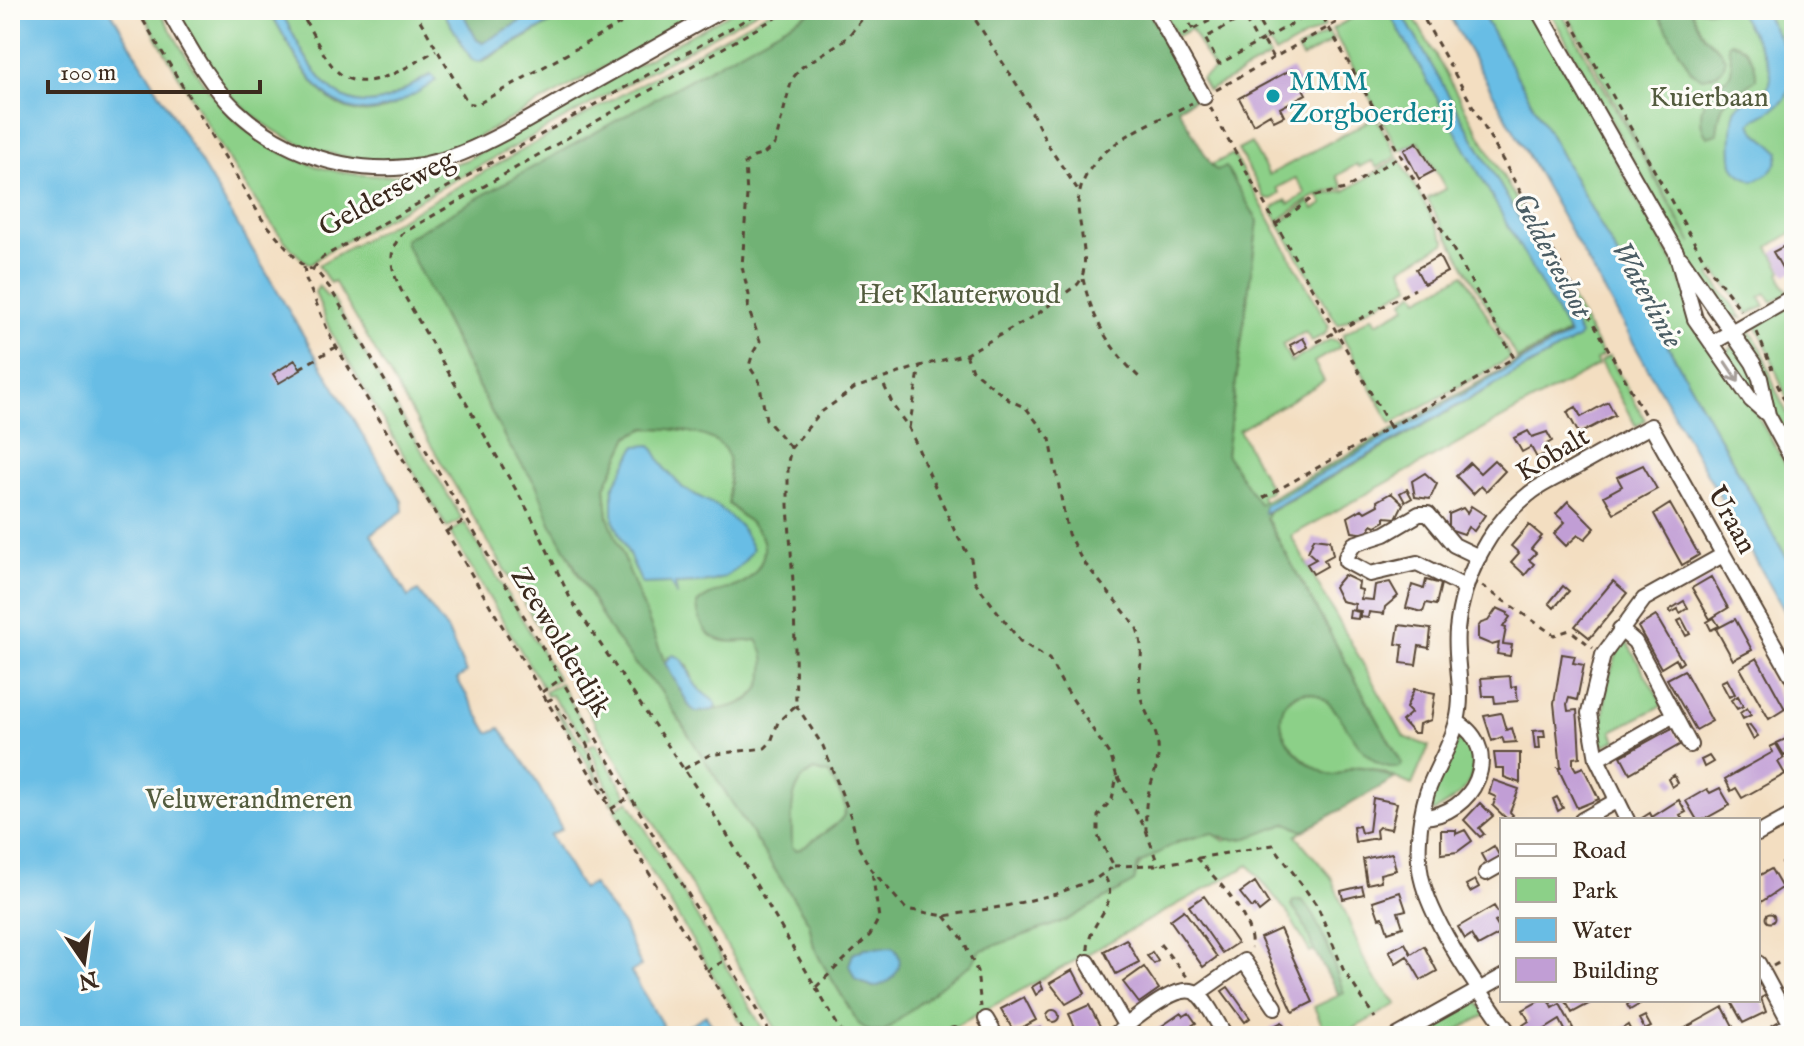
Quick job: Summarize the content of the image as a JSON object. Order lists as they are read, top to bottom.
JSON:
{
  "streets": {
    "street": ["Gelderseweg", "Kobalt", "Uraan"],
    "path": ["Zeewolderdijk"]
  },
  "crossings": [
    ["Gelderseweg", "Zeewolderdijk"],
    ["Kobalt", "Uraan"]
  ],
  "water": ["Geldersesloot", "Waterlinie"],
  "parks": ["Kuierbaan", "Het Klauterwoud", "Veluwerandmeren"],
  "places": ["MMM Zorgboerderij"],
  "legend": [
    "Road",
    "Park",
    "Water",
    "Building"
  ],
  "scale_bar": "100 m",
  "north": "bottom"
}
